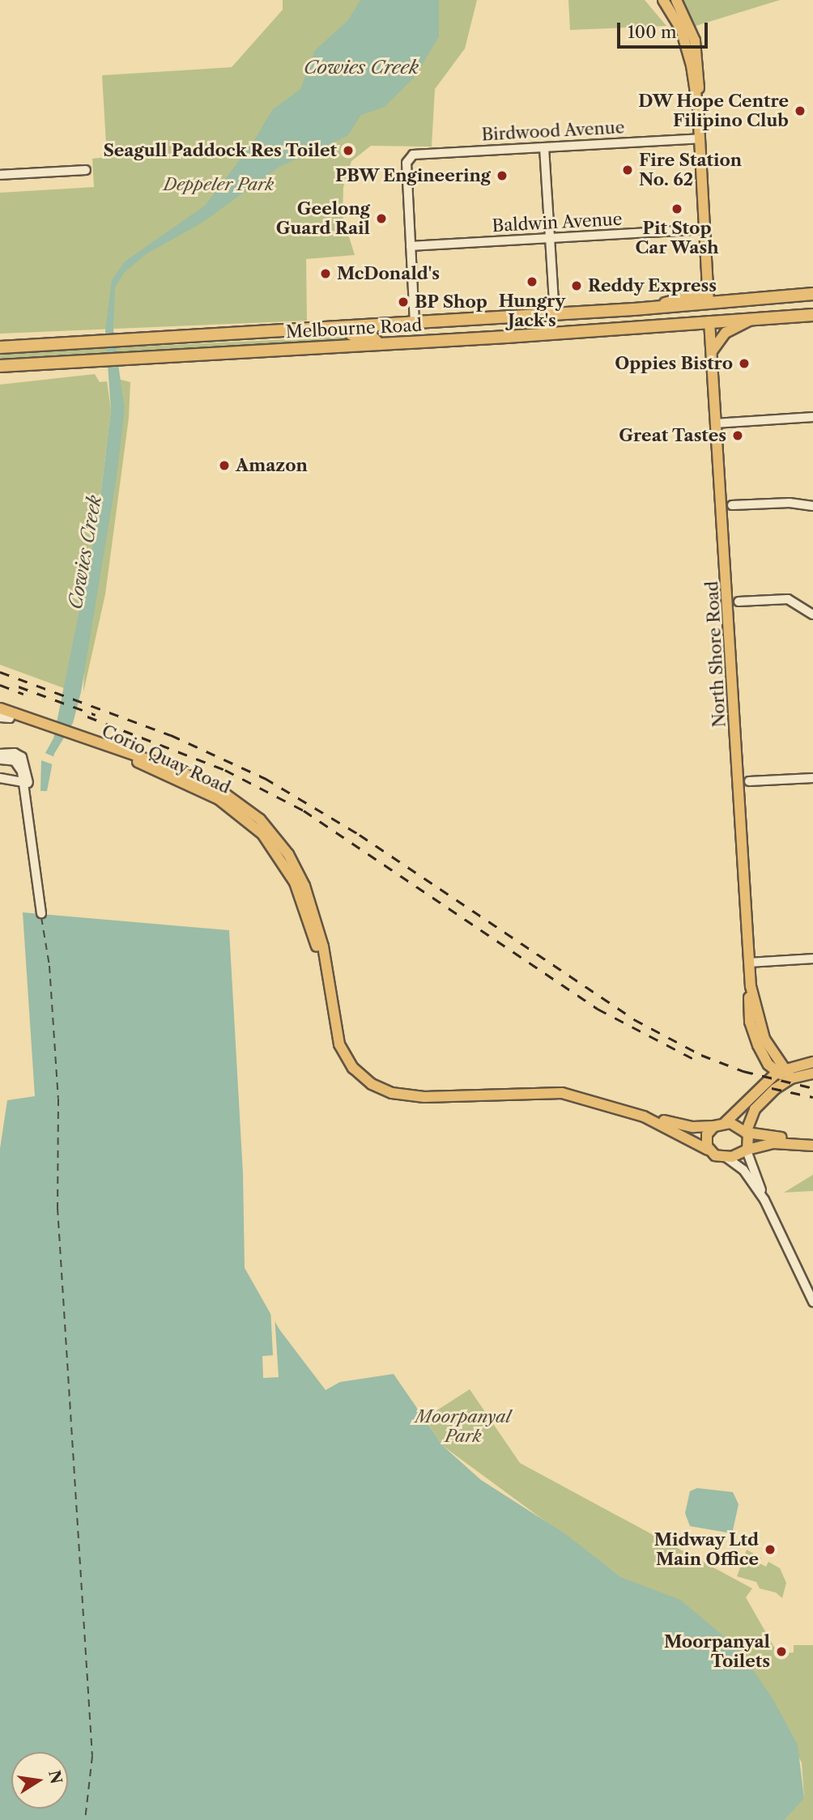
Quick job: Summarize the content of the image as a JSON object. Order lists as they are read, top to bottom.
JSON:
{
  "streets": {
    "highway": ["Melbourne Road"],
    "main road": ["North Shore Road", "Corio Quay Road"],
    "street": ["Birdwood Avenue", "Baldwin Avenue"]
  },
  "crossings": [
    ["Birdwood Avenue", "Baldwin Avenue"],
    ["Melbourne Road", "North Shore Road"]
  ],
  "water": ["Cowies Creek"],
  "parks": ["Deppeler Park", "Moorpanyal Park"],
  "places": [
    "DW Hope Centre Filipino Club",
    "Seagull Paddock Res Toilet",
    "Fire Station No. 62",
    "PBW Engineering",
    "Pit Stop Car Wash",
    "Geelong Guard Rail",
    "McDonald's",
    "Hungry Jack's",
    "Reddy Express",
    "BP Shop",
    "Oppies Bistro",
    "Great Tastes",
    "Amazon",
    "Midway Ltd Main Office",
    "Moorpanyal Toilets"
  ],
  "scale_bar": "100 m",
  "north": "right"
}
